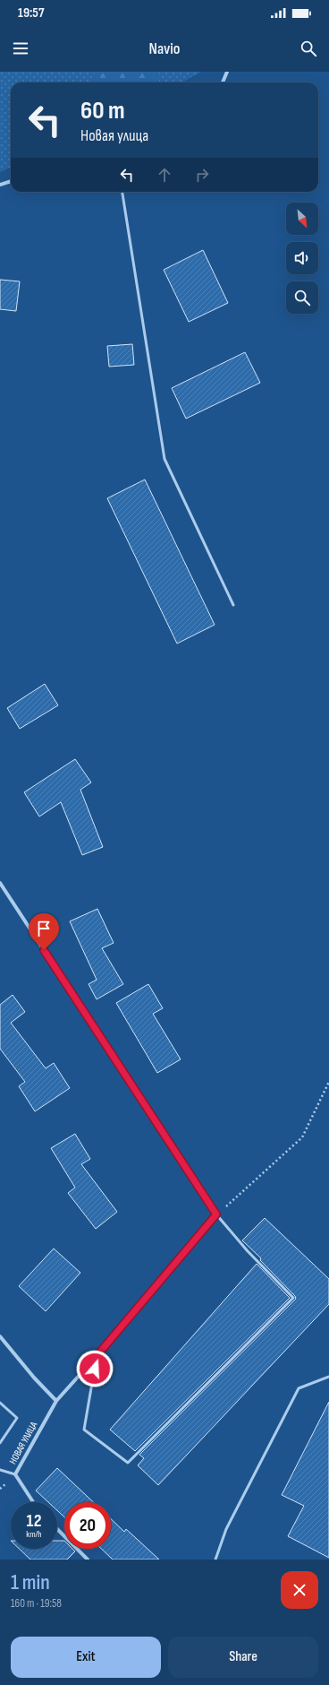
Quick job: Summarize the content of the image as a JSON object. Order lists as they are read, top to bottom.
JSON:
{
  "streets": {
    "street": ["НОВАЯ УЛИЦА"]
  },
  "north": "bottom right",
  "page": {
    "status": "19:57",
    "header": "Navio",
    "turn": ["60 m", "Новая улица"],
    "speed": "12 km/h",
    "limit": "20",
    "heading": ["1 min", "160 m · 19:58"],
    "buttons": ["Exit", "Share"]
  }
}
